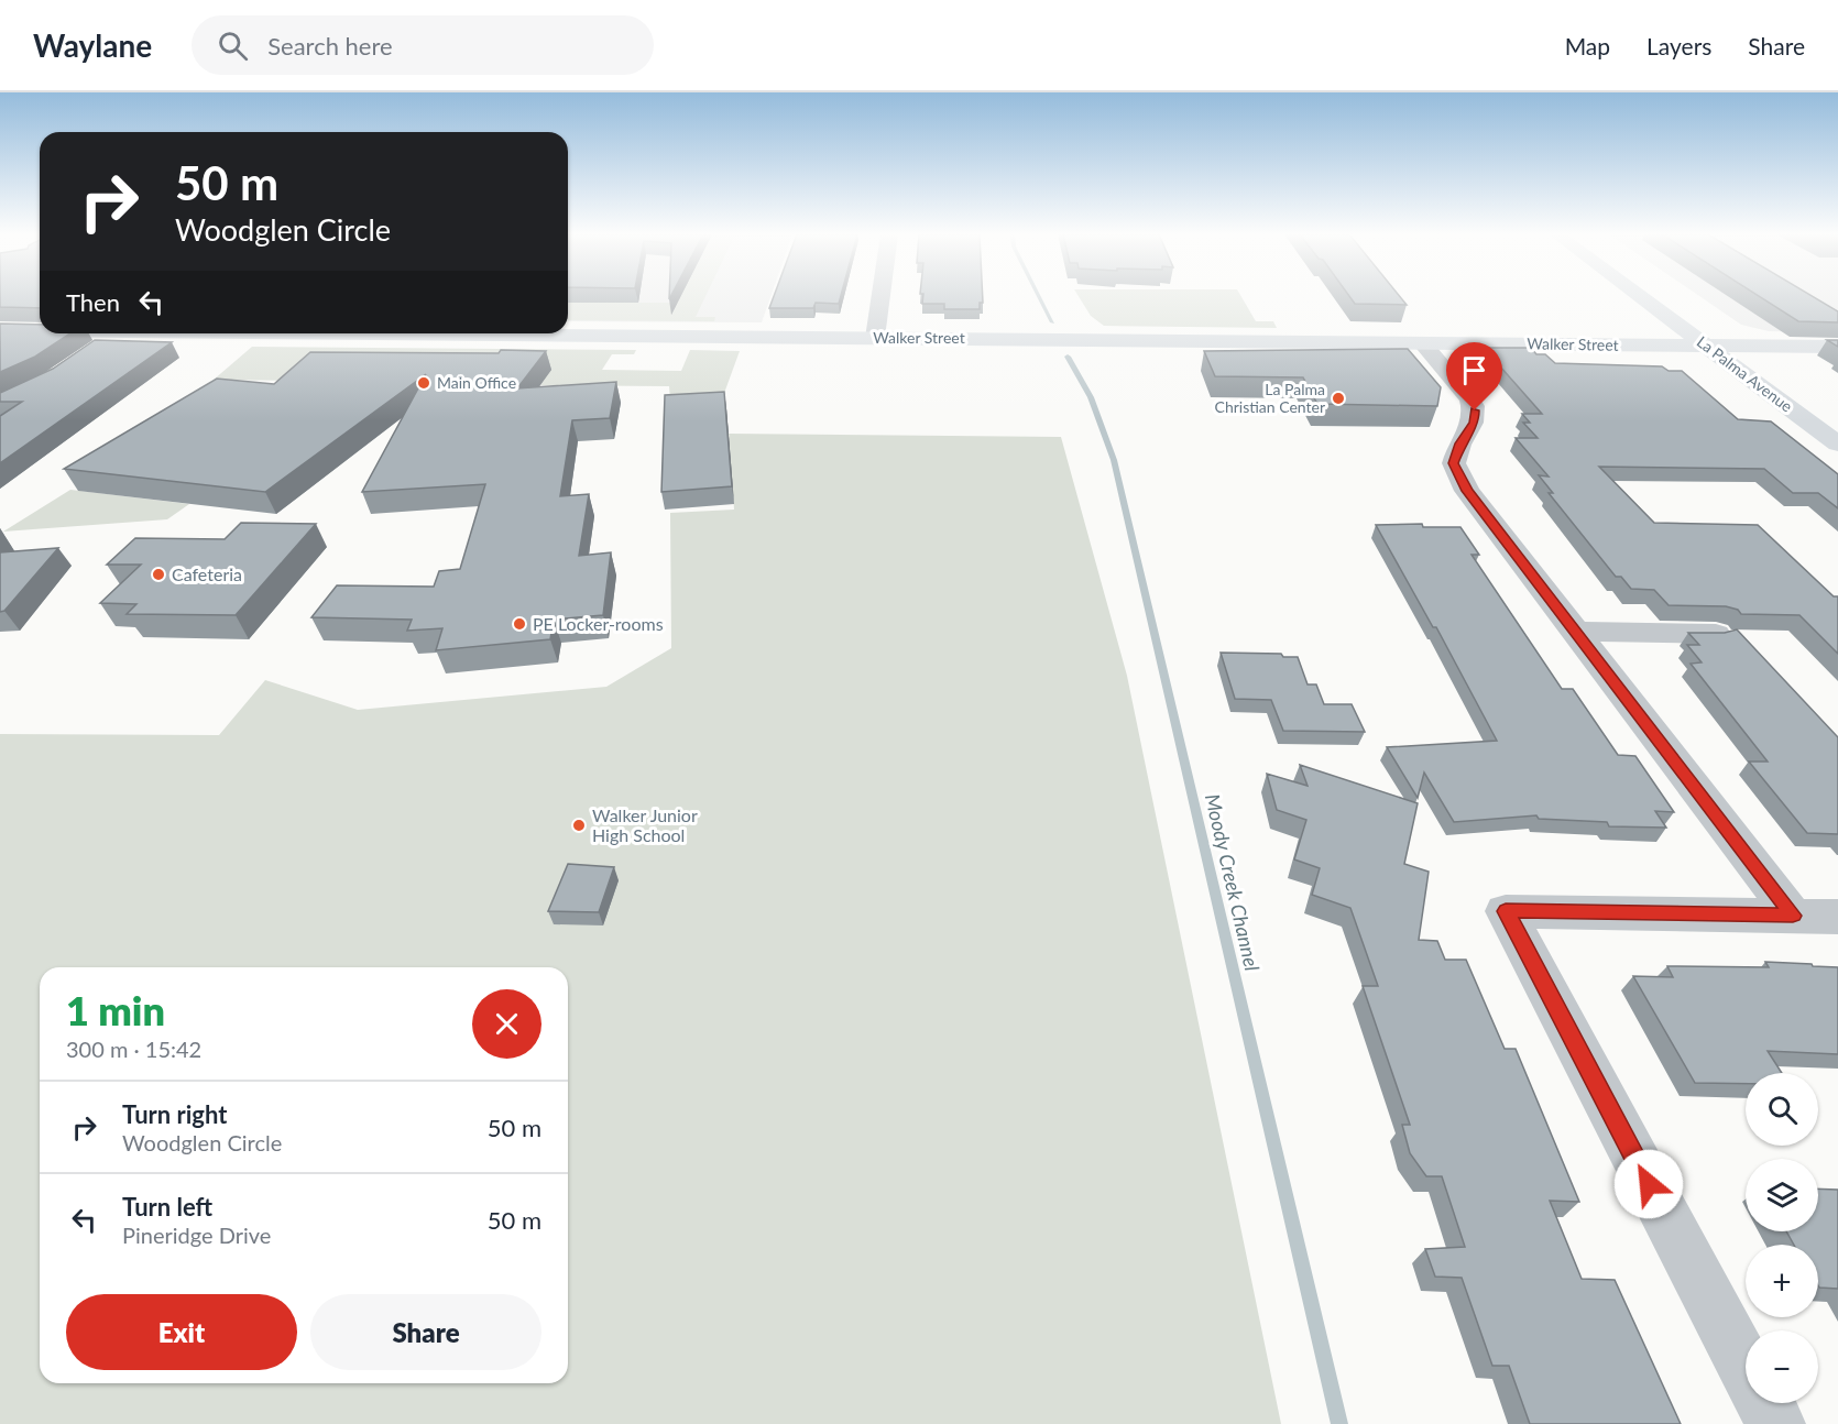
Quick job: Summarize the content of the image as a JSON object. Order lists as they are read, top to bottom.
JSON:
{
  "streets": {
    "main road": ["Walker Street", "La Palma Avenue"]
  },
  "crossings": [
    ["Walker Street", "La Palma Avenue"]
  ],
  "water": ["Moody Creek Channel"],
  "places": [
    "Main Office",
    "La Palma Christian Center",
    "Cafeteria",
    "PE Locker-rooms",
    "Walker Junior High School"
  ],
  "page": {
    "header": "Waylane",
    "search": "Search here",
    "nav": ["Map", "Layers", "Share"],
    "turn": ["50 m", "Woodglen Circle"],
    "then": "Then",
    "heading": ["1 min", "300 m · 15:42"],
    "map_buttons": ["+", "−"],
    "list": [
      {
        "name": "Turn right",
        "note": "Woodglen Circle",
        "value": "50 m"
      },
      {
        "name": "Turn left",
        "note": "Pineridge Drive",
        "value": "50 m"
      }
    ],
    "buttons": ["Exit", "Share"]
  }
}
